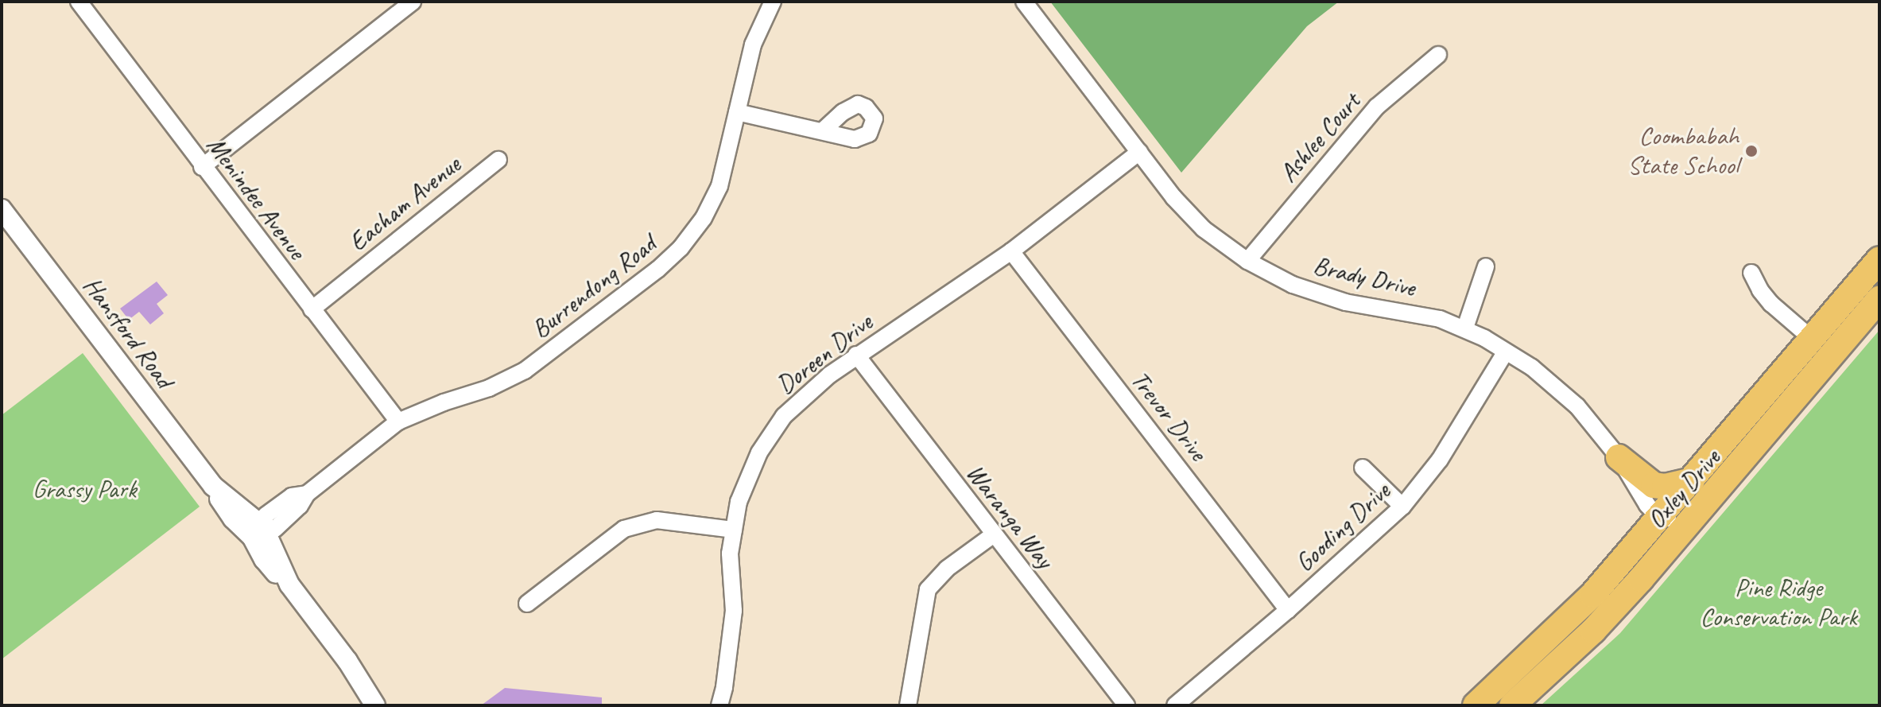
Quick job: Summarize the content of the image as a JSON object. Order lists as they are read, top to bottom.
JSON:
{
  "streets": {
    "main road": ["Oxley Drive"],
    "street": [
      "Ashlee Court",
      "Menindee Avenue",
      "Eacham Avenue",
      "Brady Drive",
      "Burrendong Road",
      "Hansford Road",
      "Doreen Drive",
      "Trevor Drive",
      "Waranga Way",
      "Gooding Drive"
    ]
  },
  "crossings": [
    ["Ashlee Court", "Brady Drive"],
    ["Menindee Avenue", "Eacham Avenue"],
    ["Menindee Avenue", "Burrendong Road"],
    ["Brady Drive", "Doreen Drive"],
    ["Brady Drive", "Oxley Drive"],
    ["Brady Drive", "Gooding Drive"],
    ["Burrendong Road", "Hansford Road"],
    ["Doreen Drive", "Trevor Drive"],
    ["Doreen Drive", "Waranga Way"],
    ["Trevor Drive", "Gooding Drive"]
  ],
  "parks": ["Grassy Park", "Pine Ridge Conservation Park"],
  "places": ["Coombabah State School"]
}
